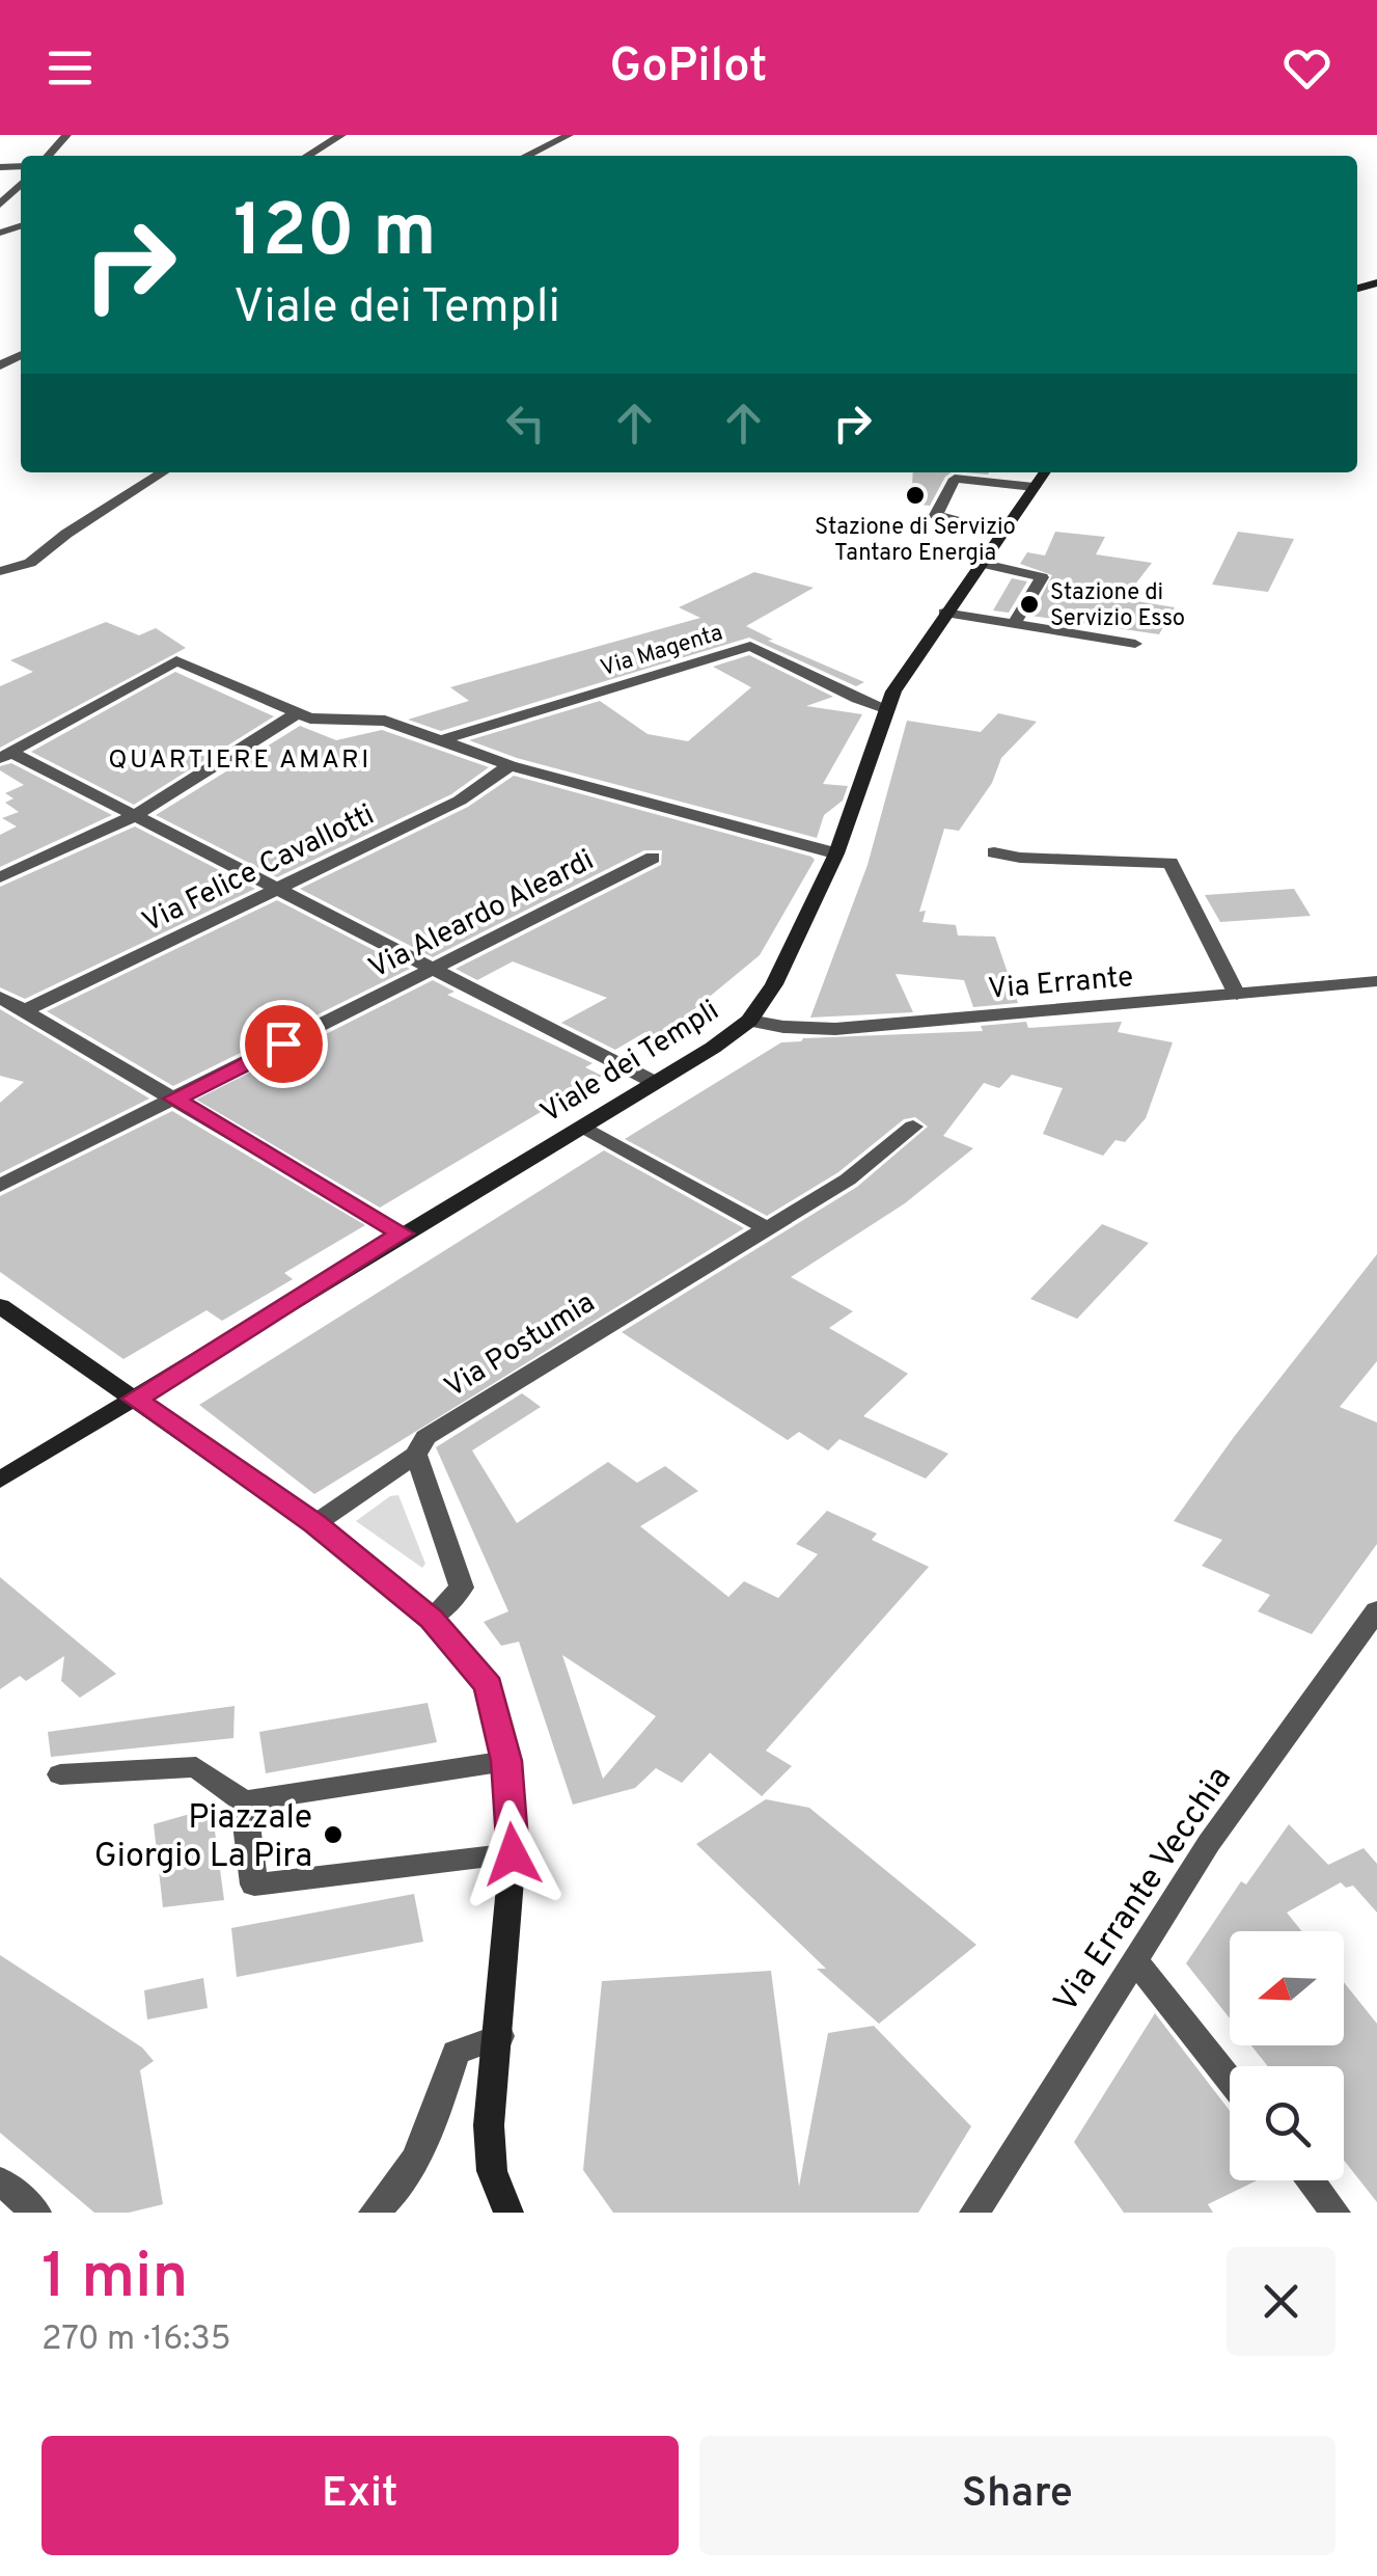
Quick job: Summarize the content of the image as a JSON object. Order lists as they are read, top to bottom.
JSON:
{
  "streets": {
    "main road": ["Viale dei Templi"],
    "street": [
      "Via Magenta",
      "Via Felice Cavallotti",
      "Via Aleardo Aleardi",
      "Via Errante",
      "Via Postumia",
      "Via Errante Vecchia"
    ]
  },
  "crossings": [
    ["Via Magenta", "Viale dei Templi"],
    ["Via Errante", "Viale dei Templi"]
  ],
  "districts": ["QUARTIERE AMARI"],
  "places": ["Stazione di Servizio Tantaro Energia", "Stazione di Servizio Esso", "Piazzale Giorgio La Pira"],
  "north": "left",
  "page": {
    "header": "GoPilot",
    "turn": ["120 m", "Viale dei Templi"],
    "heading": ["1 min", "270 m · 16:35"],
    "buttons": ["Exit", "Share"]
  }
}
